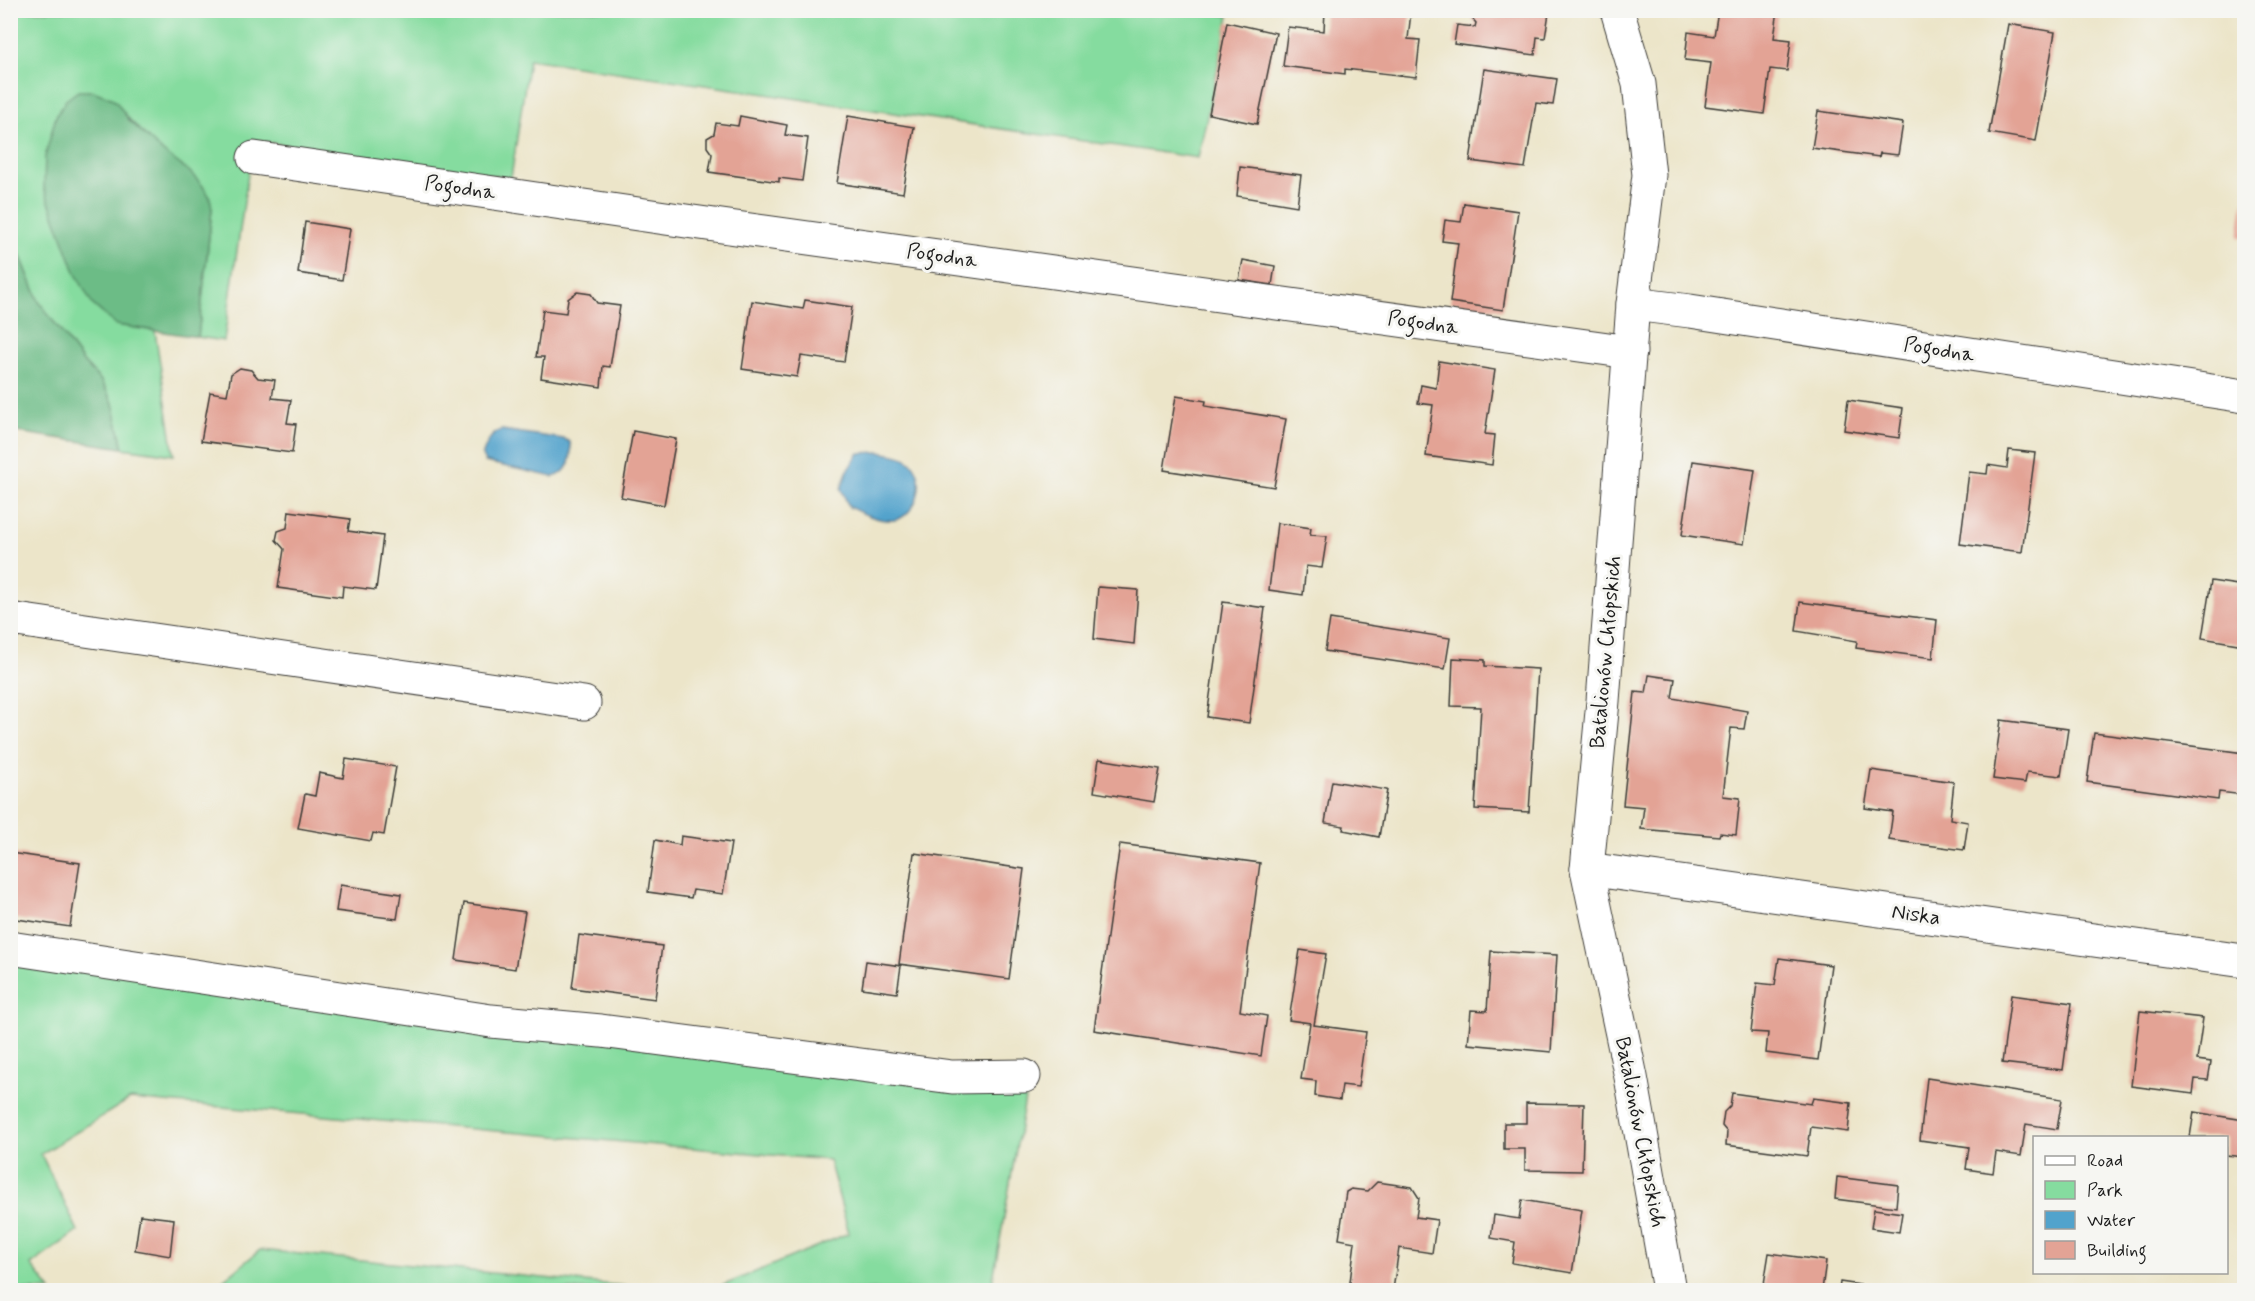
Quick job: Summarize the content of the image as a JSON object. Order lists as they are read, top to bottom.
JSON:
{
  "streets": {
    "street": ["Pogodna", "Batalionów Chłopskich", "Niska"]
  },
  "crossings": [
    ["Pogodna", "Batalionów Chłopskich"],
    ["Batalionów Chłopskich", "Niska"]
  ],
  "legend": [
    "Road",
    "Park",
    "Water",
    "Building"
  ]
}
